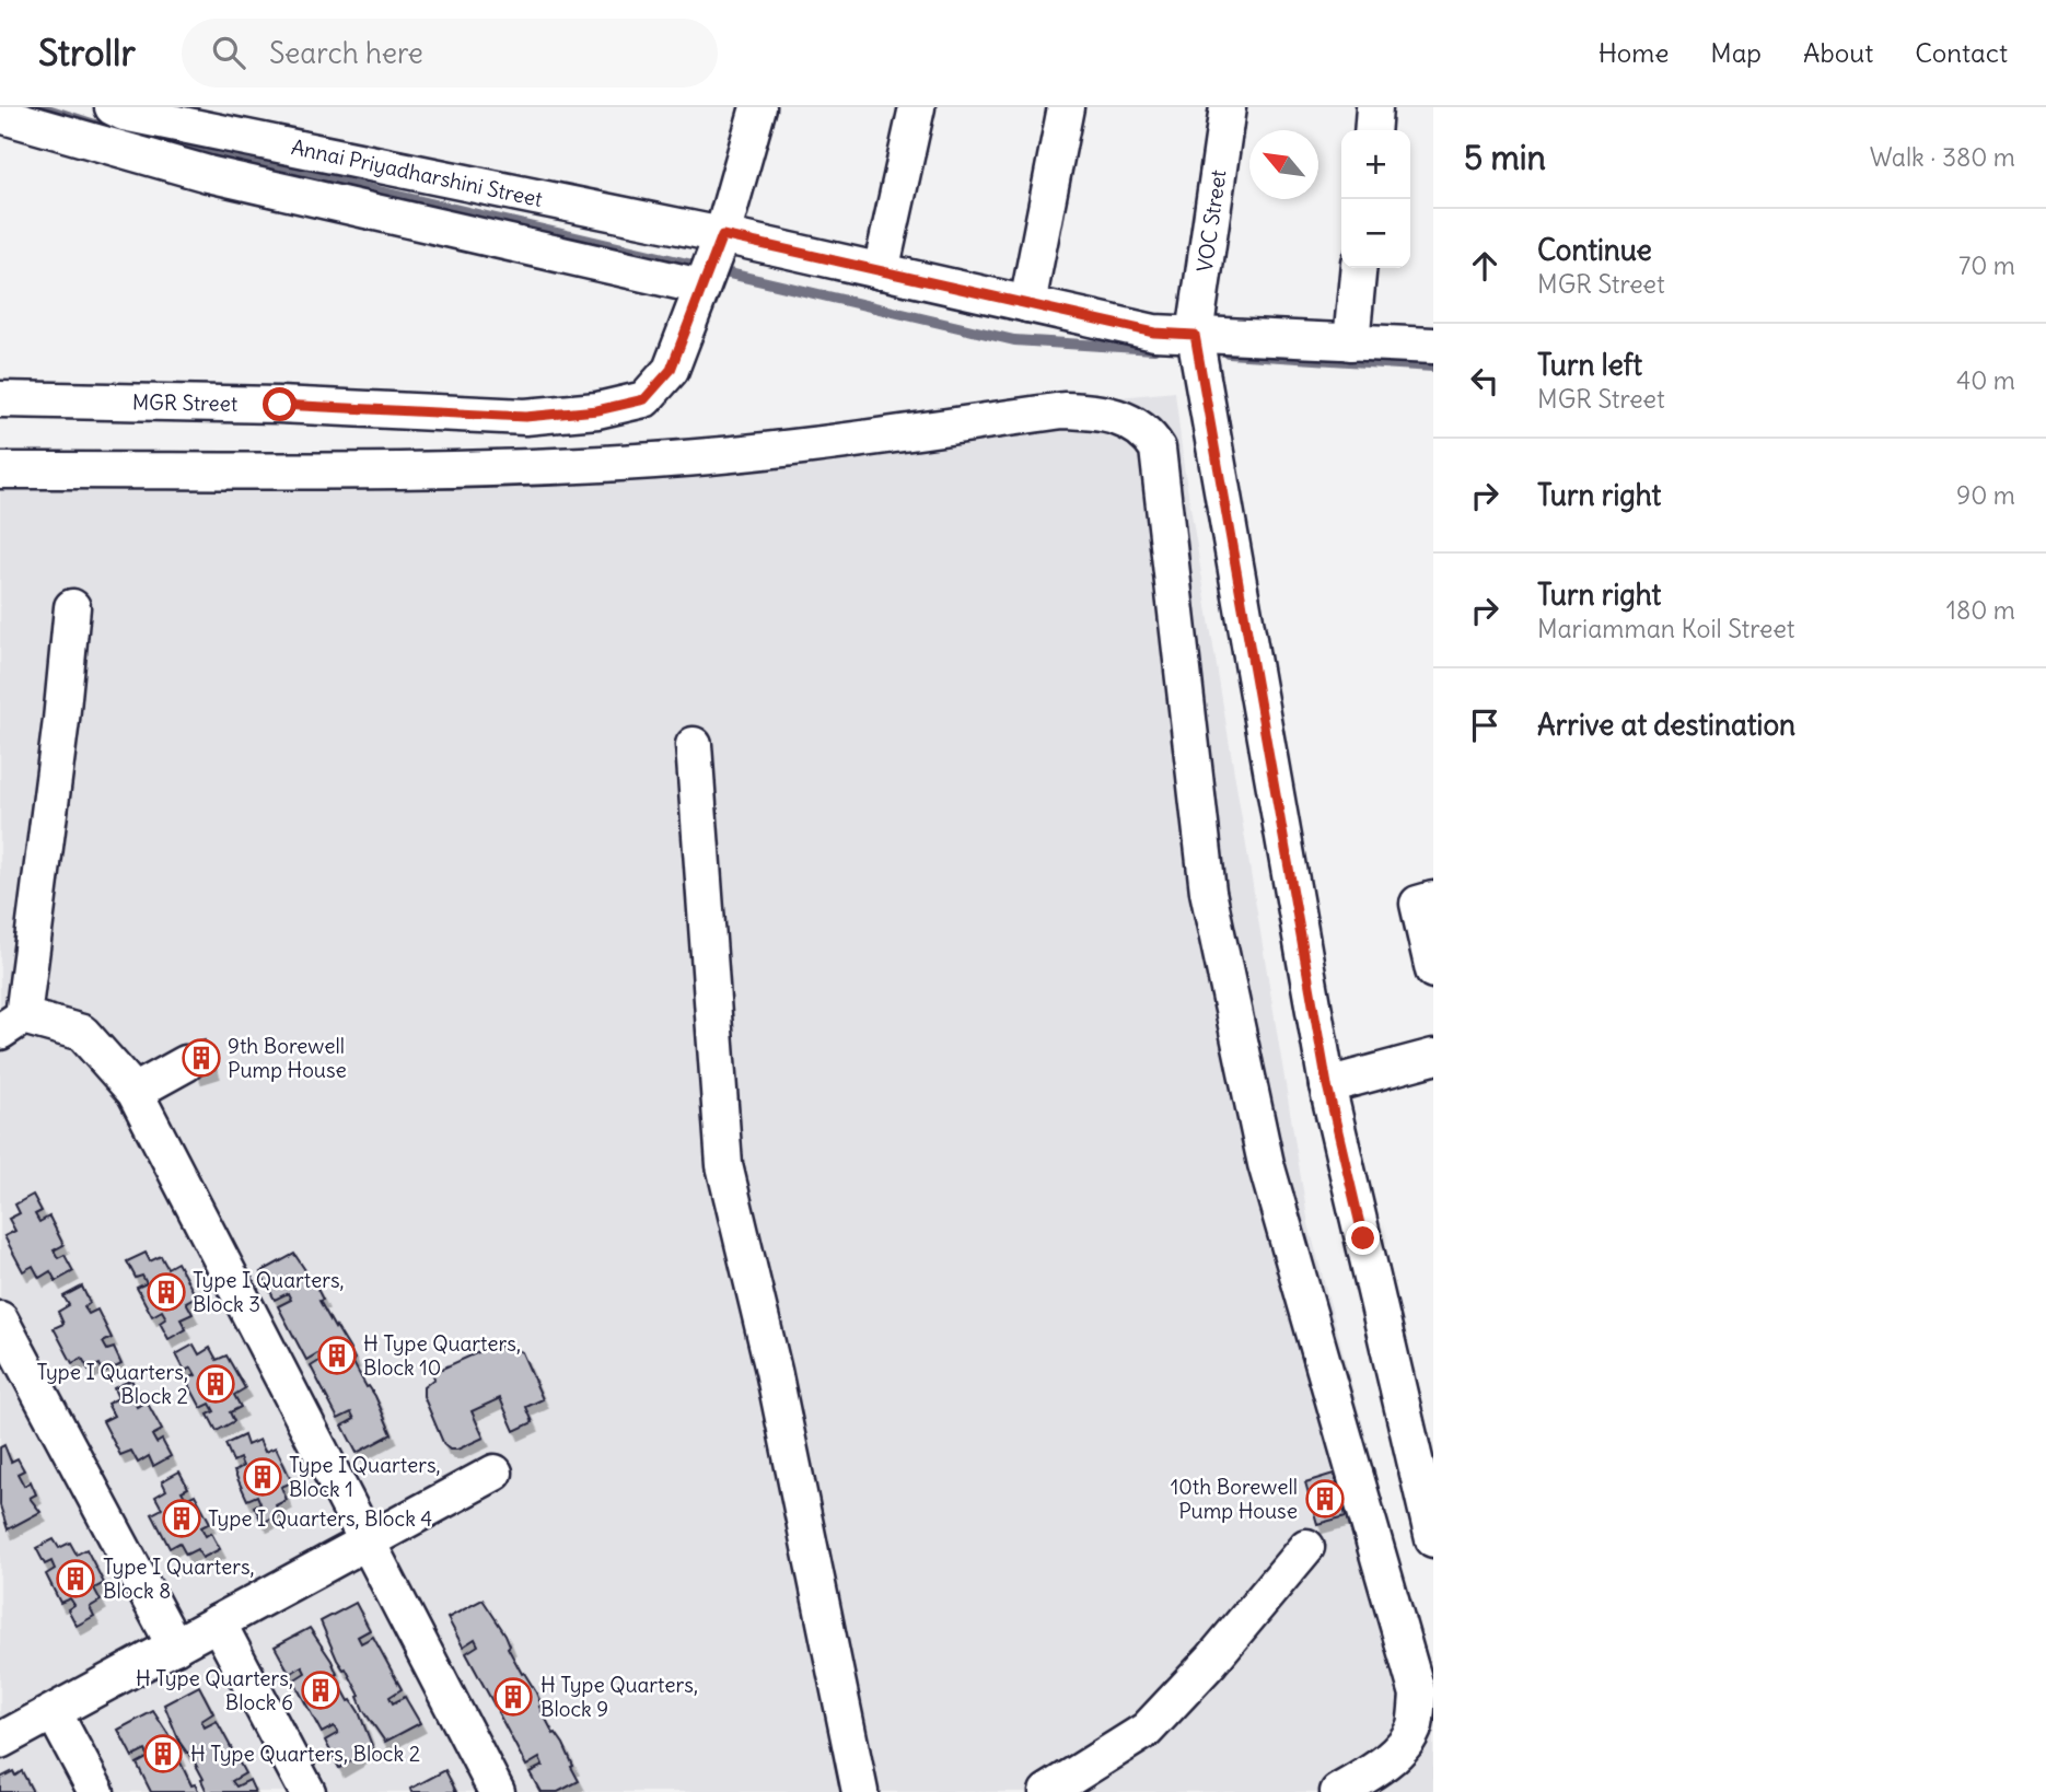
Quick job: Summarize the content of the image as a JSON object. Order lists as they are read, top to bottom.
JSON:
{
  "streets": {
    "street": ["Annai Priyadharshini Street", "VOC Street", "MGR Street"]
  },
  "crossings": [
    ["Annai Priyadharshini Street", "VOC Street"],
    ["Annai Priyadharshini Street", "MGR Street"]
  ],
  "places": {
    "building": [
      "9th Borewell Pump House",
      "Type I Quarters, Block 3",
      "H Type Quarters, Block 10",
      "Type I Quarters, Block 2",
      "Type I Quarters, Block 1",
      "10th Borewell Pump House",
      "Type I Quarters, Block 4",
      "Type I Quarters, Block 8",
      "H Type Quarters, Block 6",
      "H Type Quarters, Block 9",
      "H Type Quarters, Block 2"
    ]
  },
  "north": "top left",
  "page": {
    "header": "Strollr",
    "search": "Search here",
    "nav": [
      "Home",
      "Map",
      "About",
      "Contact"
    ],
    "heading": ["5 min", "Walk · 380 m"],
    "map_buttons": ["+", "−"],
    "list": [
      ["Continue", "MGR Street", "70 m"],
      ["Turn left", "MGR Street", "40 m"],
      ["Turn right", "90 m"],
      ["Turn right", "Mariamman Koil Street", "180 m"],
      "Arrive at destination"
    ]
  }
}
